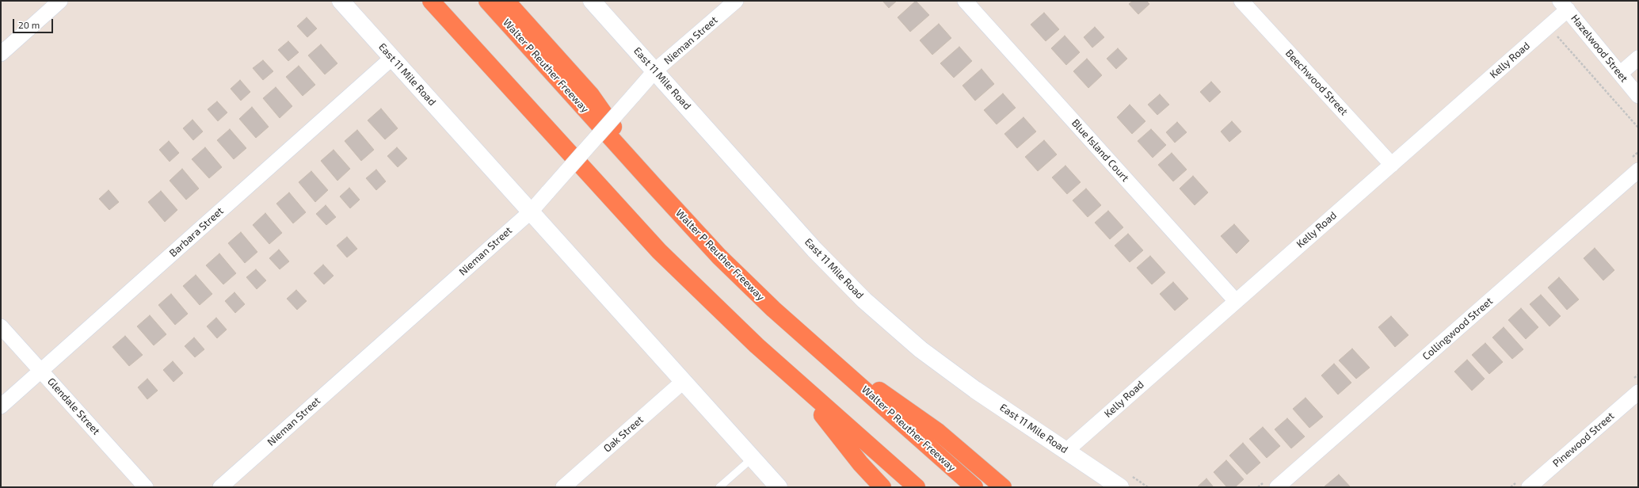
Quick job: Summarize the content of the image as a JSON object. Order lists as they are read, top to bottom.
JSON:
{
  "streets": {
    "highway": ["Walter P Reuther Freeway"],
    "main road": ["East 11 Mile Road"],
    "street": [
      "Nieman Street",
      "Hazelwood Street",
      "Kelly Road",
      "Beechwood Street",
      "Blue Island Court",
      "Barbara Street",
      "Collingwood Street",
      "Glendale Street",
      "Oak Street",
      "Pinewood Street"
    ]
  },
  "crossings": [
    ["Nieman Street", "East 11 Mile Road"],
    ["Hazelwood Street", "Kelly Road"],
    ["Kelly Road", "East 11 Mile Road"],
    ["Kelly Road", "Beechwood Street"],
    ["Kelly Road", "Blue Island Court"],
    ["East 11 Mile Road", "Barbara Street"],
    ["East 11 Mile Road", "Oak Street"],
    ["Barbara Street", "Glendale Street"]
  ],
  "scale_bar": "20 m"
}
